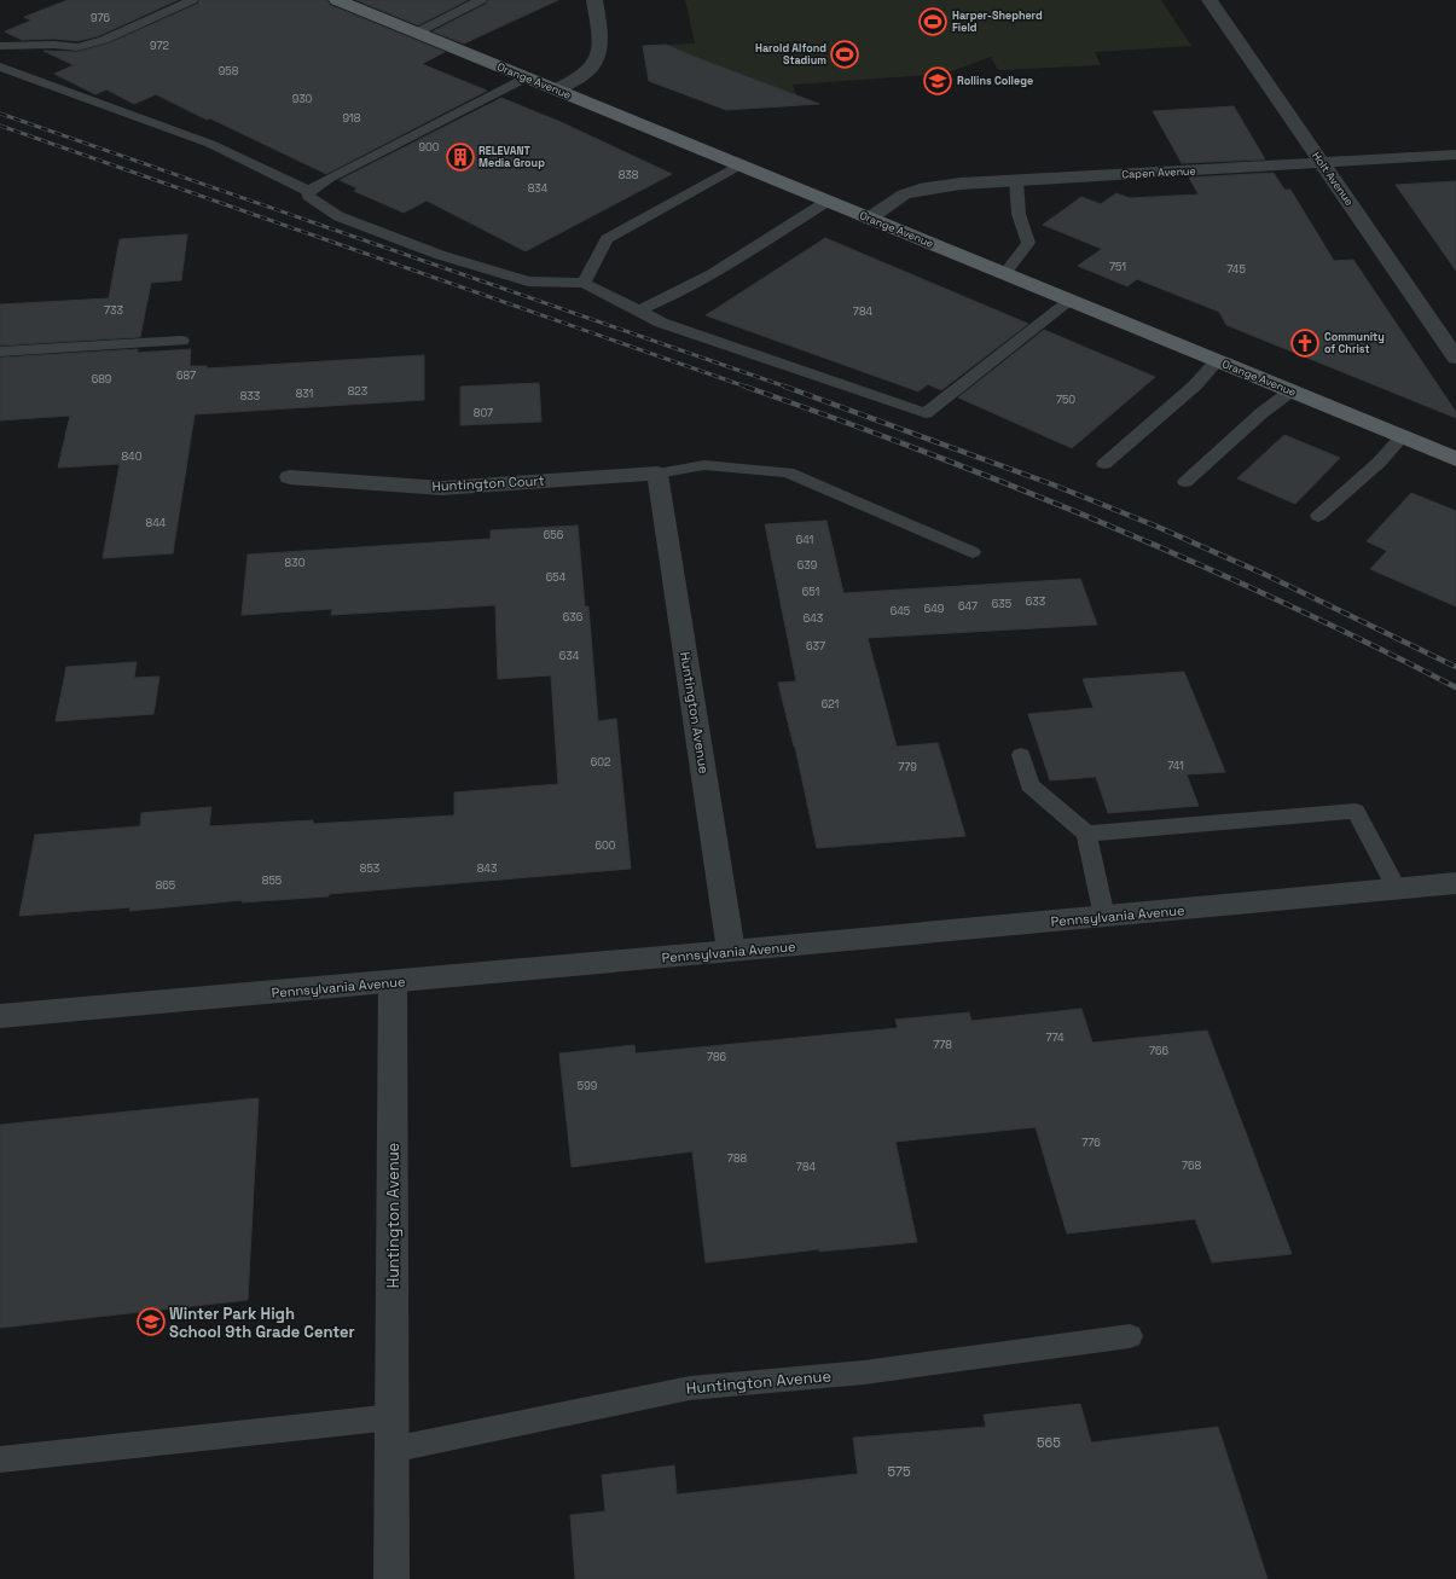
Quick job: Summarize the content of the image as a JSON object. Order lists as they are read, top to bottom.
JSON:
{
  "streets": {
    "main road": ["Orange Avenue"],
    "street": [
      "Capen Avenue",
      "Holt Avenue",
      "Huntington Court",
      "Huntington Avenue",
      "Pennsylvania Avenue"
    ]
  },
  "crossings": [
    ["Orange Avenue", "Capen Avenue"],
    ["Capen Avenue", "Holt Avenue"],
    ["Huntington Court", "Huntington Avenue"],
    ["Huntington Avenue", "Pennsylvania Avenue"]
  ],
  "places": {
    "sports": ["Harper-Shepherd Field", "Harold Alfond Stadium"],
    "school or university": ["Rollins College", "Winter Park High School 9th Grade Center"],
    "building": ["RELEVANT Media Group"],
    "church": ["Community of Christ"]
  },
  "house_numbers": [
    "976",
    "972",
    "958",
    "930",
    "918",
    "900",
    "838",
    "834",
    "751",
    "745",
    "733",
    "784",
    "687",
    "689",
    "823",
    "831",
    "833",
    "750",
    "807",
    "840",
    "844",
    "656",
    "641",
    "830",
    "639",
    "654",
    "651",
    "633",
    "635",
    "647",
    "649",
    "645",
    "636",
    "643",
    "637",
    "634",
    "621",
    "602",
    "741",
    "779",
    "600",
    "853",
    "843",
    "855",
    "865",
    "774",
    "778",
    "766",
    "786",
    "599",
    "776",
    "788",
    "768",
    "784",
    "565",
    "575"
  ]
}
